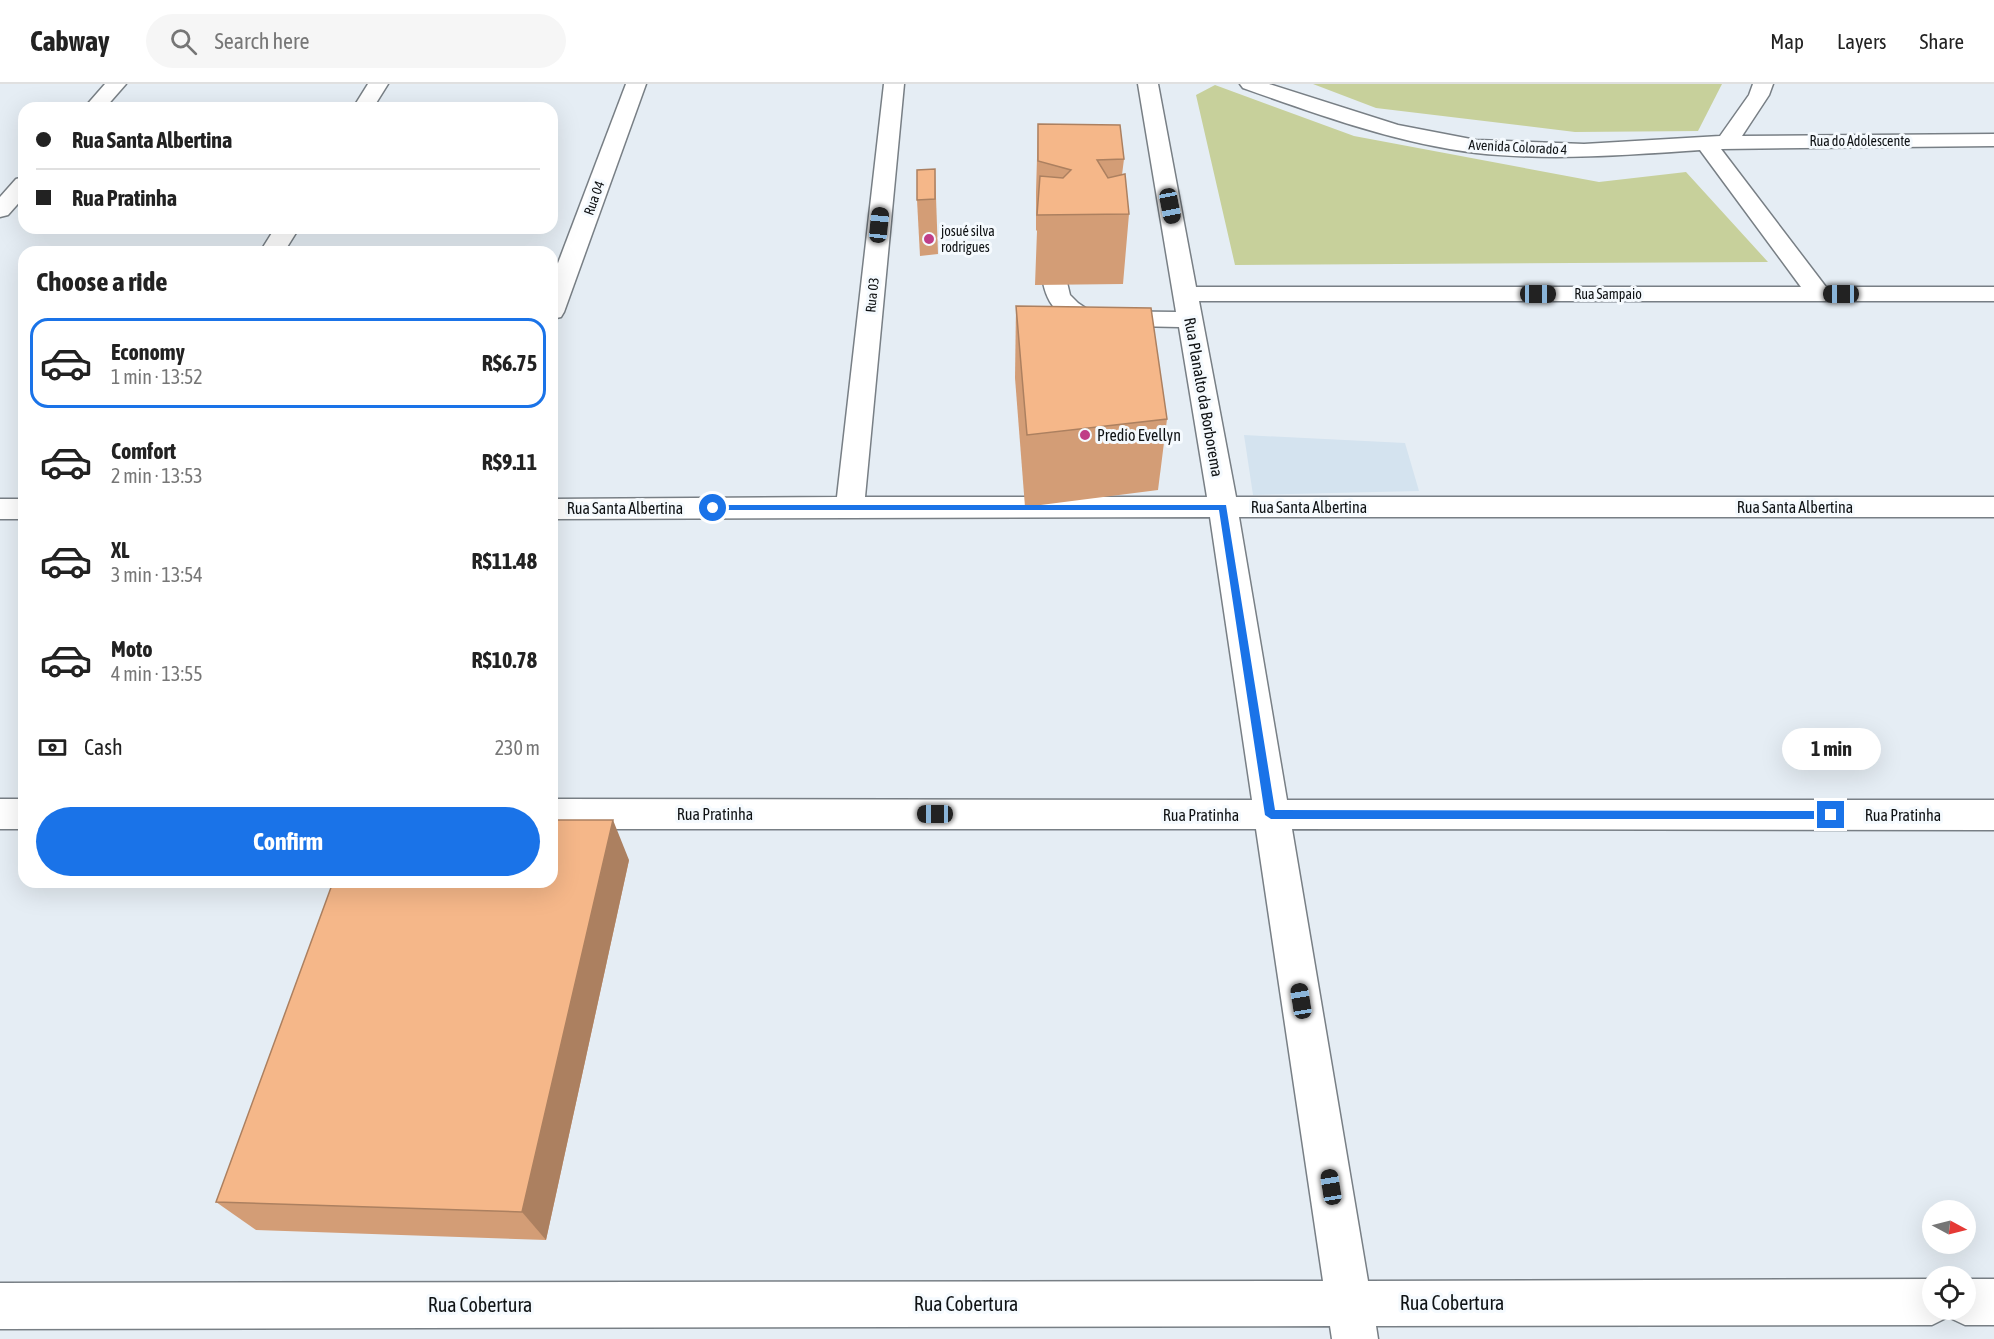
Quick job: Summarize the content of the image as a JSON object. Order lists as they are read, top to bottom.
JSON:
{
  "streets": {
    "street": [
      "Rua do Adolescente",
      "Avenida Colorado 4",
      "Rua 04",
      "Rua Sampaio",
      "Rua 03",
      "Rua Planalto da Borborema",
      "Rua Santa Albertina",
      "Rua Pratinha",
      "Rua Cobertura"
    ]
  },
  "crossings": [
    ["Rua do Adolescente", "Avenida Colorado 4"],
    ["Rua Sampaio", "Rua Planalto da Borborema"],
    ["Rua 03", "Rua Santa Albertina"],
    ["Rua Planalto da Borborema", "Rua Santa Albertina"],
    ["Rua Planalto da Borborema", "Rua Pratinha"],
    ["Rua Planalto da Borborema", "Rua Cobertura"]
  ],
  "places": ["josué silva rodrigues", "Predio Evellyn"],
  "north": "right",
  "page": {
    "header": "Cabway",
    "search": "Search here",
    "nav": ["Map", "Layers", "Share"],
    "banner": ["Rua Santa Albertina", "Rua Pratinha"],
    "heading": "Choose a ride",
    "list": [
      {
        "name": "Economy",
        "note": "1 min · 13:52",
        "value": "R$6.75"
      },
      {
        "name": "Comfort",
        "note": "2 min · 13:53",
        "value": "R$9.11"
      },
      {
        "name": "XL",
        "note": "3 min · 13:54",
        "value": "R$11.48"
      },
      {
        "name": "Moto",
        "note": "4 min · 13:55",
        "value": "R$10.78"
      }
    ],
    "pay": ["Cash", "230 m"],
    "bubble": "1 min",
    "buttons": "Confirm"
  }
}
